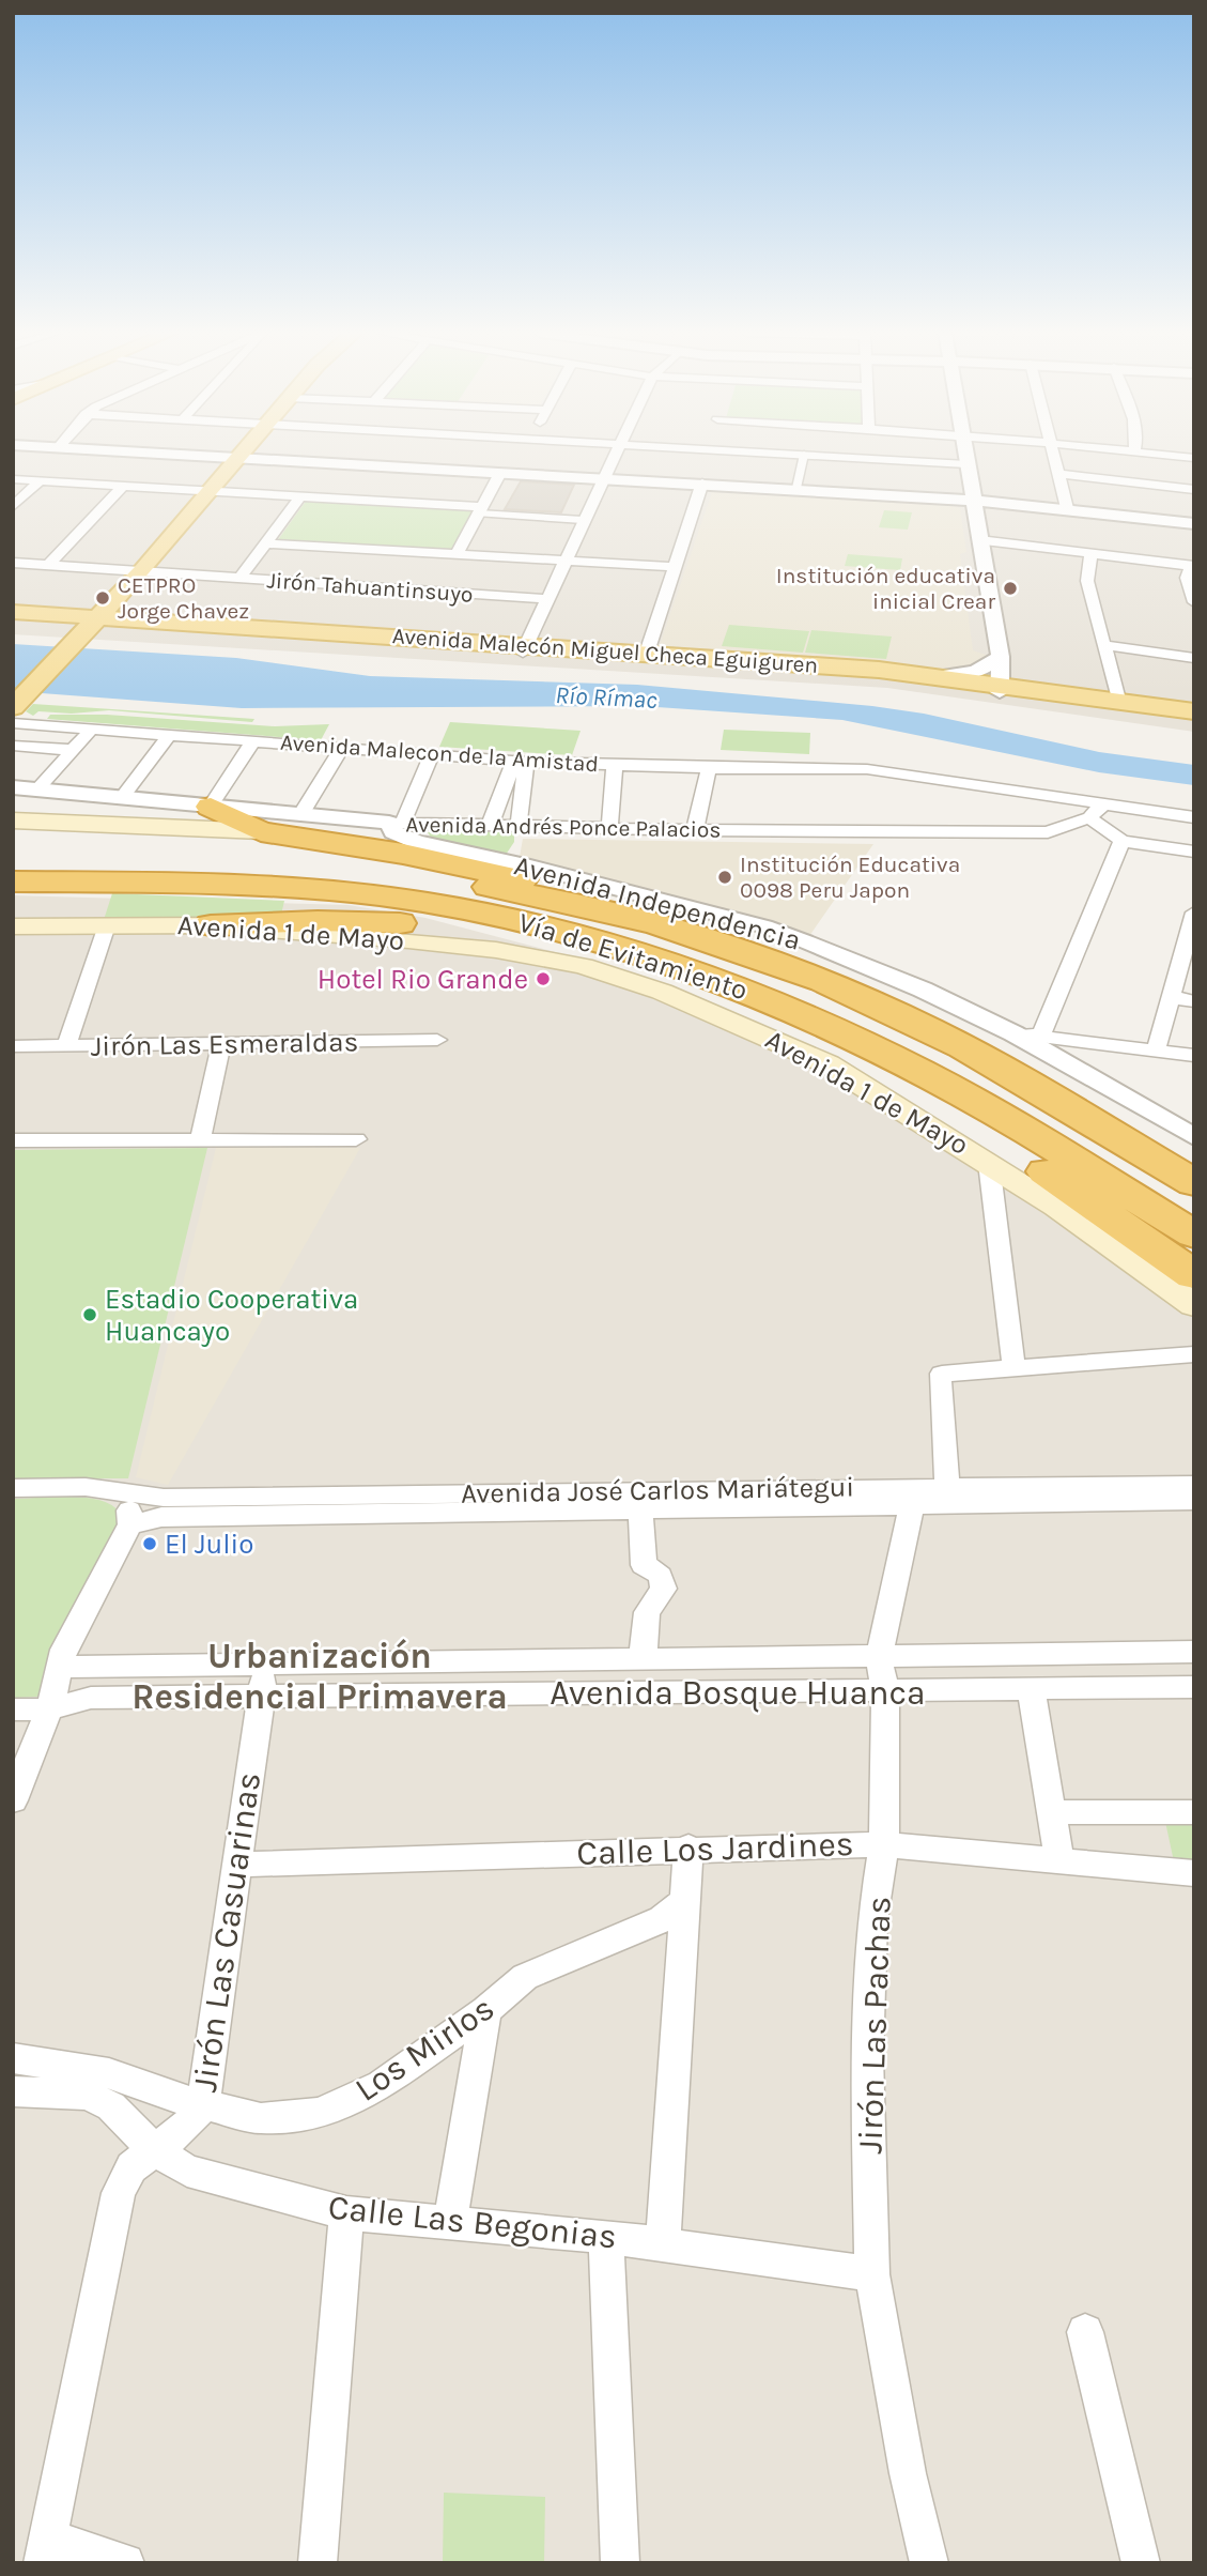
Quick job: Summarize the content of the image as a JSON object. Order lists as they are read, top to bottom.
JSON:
{
  "streets": {
    "highway": ["Vía de Evitamiento"],
    "main road": ["Avenida Malecón Miguel Checa Eguiguren", "Avenida Independencia", "Avenida 1 de Mayo"],
    "street": [
      "Jirón Tahuantinsuyo",
      "Avenida Malecon de la Amistad",
      "Avenida Andrés Ponce Palacios",
      "Jirón Las Esmeraldas",
      "Avenida José Carlos Mariátegui",
      "Avenida Bosque Huanca",
      "Calle Los Jardines",
      "Jirón Las Casuarinas",
      "Jirón Las Pachas",
      "Los Mirlos",
      "Calle Las Begonias"
    ]
  },
  "crossings": [
    ["Avenida Malecon de la Amistad", "Avenida Andrés Ponce Palacios"],
    ["Avenida Andrés Ponce Palacios", "Avenida Independencia"],
    ["Avenida José Carlos Mariátegui", "Jirón Las Pachas"],
    ["Avenida Bosque Huanca", "Jirón Las Casuarinas"],
    ["Avenida Bosque Huanca", "Jirón Las Pachas"],
    ["Calle Los Jardines", "Jirón Las Casuarinas"],
    ["Calle Los Jardines", "Jirón Las Pachas"],
    ["Jirón Las Casuarinas", "Los Mirlos"],
    ["Jirón Las Casuarinas", "Calle Las Begonias"],
    ["Jirón Las Pachas", "Calle Las Begonias"]
  ],
  "districts": ["Urbanización Residencial Primavera"],
  "water": ["Río Rímac"],
  "places": [
    "Institución educativa inicial Crear",
    "CETPRO Jorge Chavez",
    "Institución Educativa 0098 Peru Japon",
    "Hotel Rio Grande",
    "Estadio Cooperativa Huancayo",
    "El Julio"
  ]
}
